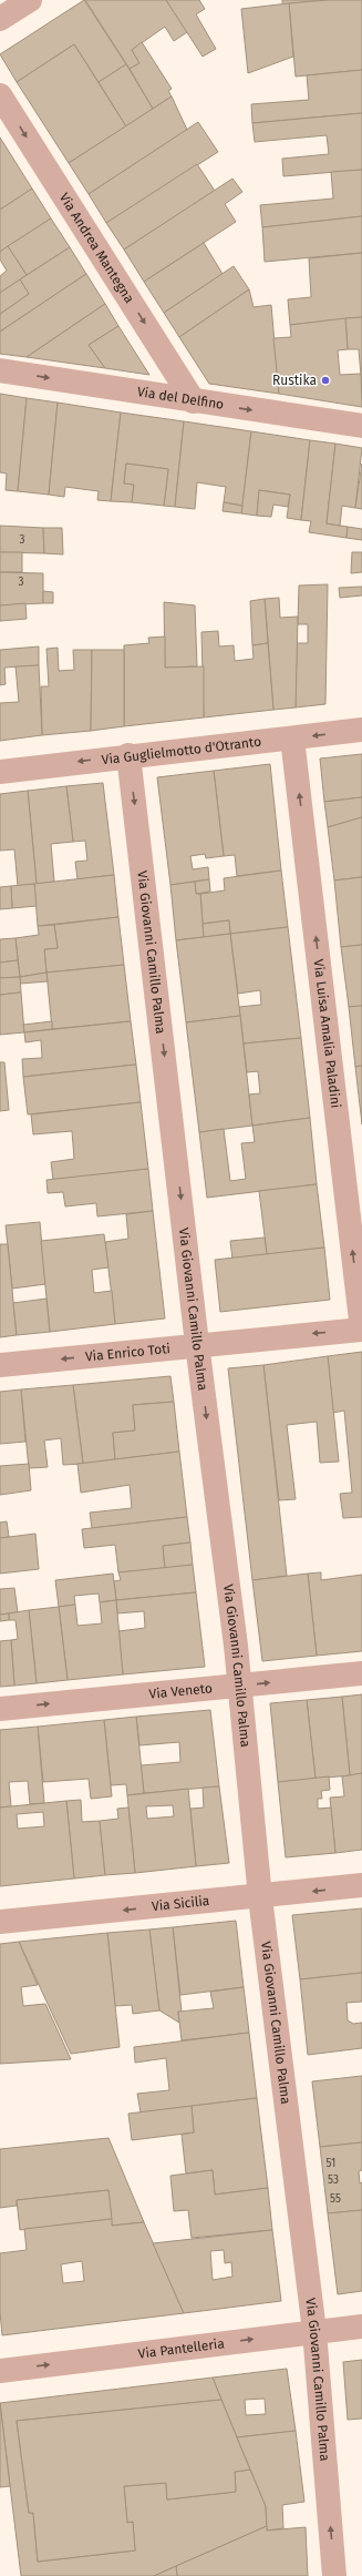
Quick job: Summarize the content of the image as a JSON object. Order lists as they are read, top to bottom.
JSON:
{
  "streets": {
    "street": [
      "Via Andrea Mantegna",
      "Via del Delfino",
      "Via Guglielmotto d'Otranto",
      "Via Giovanni Camillo Palma",
      "Via Luisa Amalia Paladini",
      "Via Enrico Toti",
      "Via Veneto",
      "Via Sicilia",
      "Via Pantelleria"
    ]
  },
  "crossings": [
    ["Via Andrea Mantegna", "Via del Delfino"],
    ["Via Guglielmotto d'Otranto", "Via Giovanni Camillo Palma"],
    ["Via Guglielmotto d'Otranto", "Via Luisa Amalia Paladini"],
    ["Via Giovanni Camillo Palma", "Via Enrico Toti"],
    ["Via Giovanni Camillo Palma", "Via Veneto"],
    ["Via Giovanni Camillo Palma", "Via Sicilia"],
    ["Via Giovanni Camillo Palma", "Via Pantelleria"],
    ["Via Luisa Amalia Paladini", "Via Enrico Toti"]
  ],
  "one_way": [
    "Via Andrea Mantegna",
    "Via del Delfino",
    "Via Guglielmotto d'Otranto",
    "Via Luisa Amalia Paladini",
    "Via Enrico Toti",
    "Via Veneto",
    "Via Sicilia",
    "Via Pantelleria"
  ],
  "places": ["Rustika"],
  "house_numbers": [
    "3",
    "3",
    "51",
    "53",
    "55"
  ]
}
